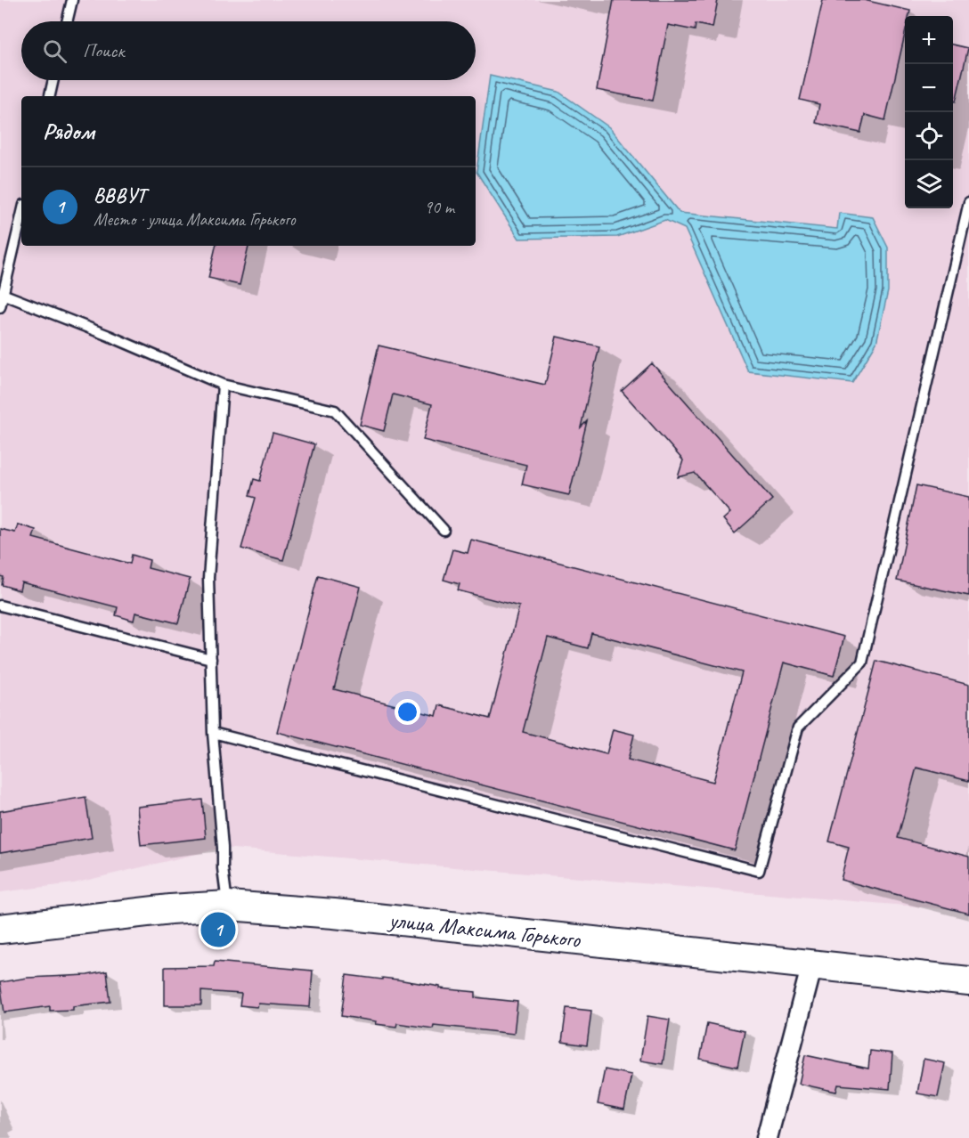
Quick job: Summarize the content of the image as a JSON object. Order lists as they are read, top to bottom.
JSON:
{
  "streets": {
    "main road": ["улица Максима Горького"]
  },
  "page": {
    "map_buttons": ["+", "−"],
    "search": "Поиск",
    "heading": "Рядом",
    "list": [
      {
        "mark": "1",
        "name": "ВВВУТ",
        "note": "Место · улица Максима Горького",
        "value": "90 m"
      }
    ],
    "pins": "1"
  }
}
